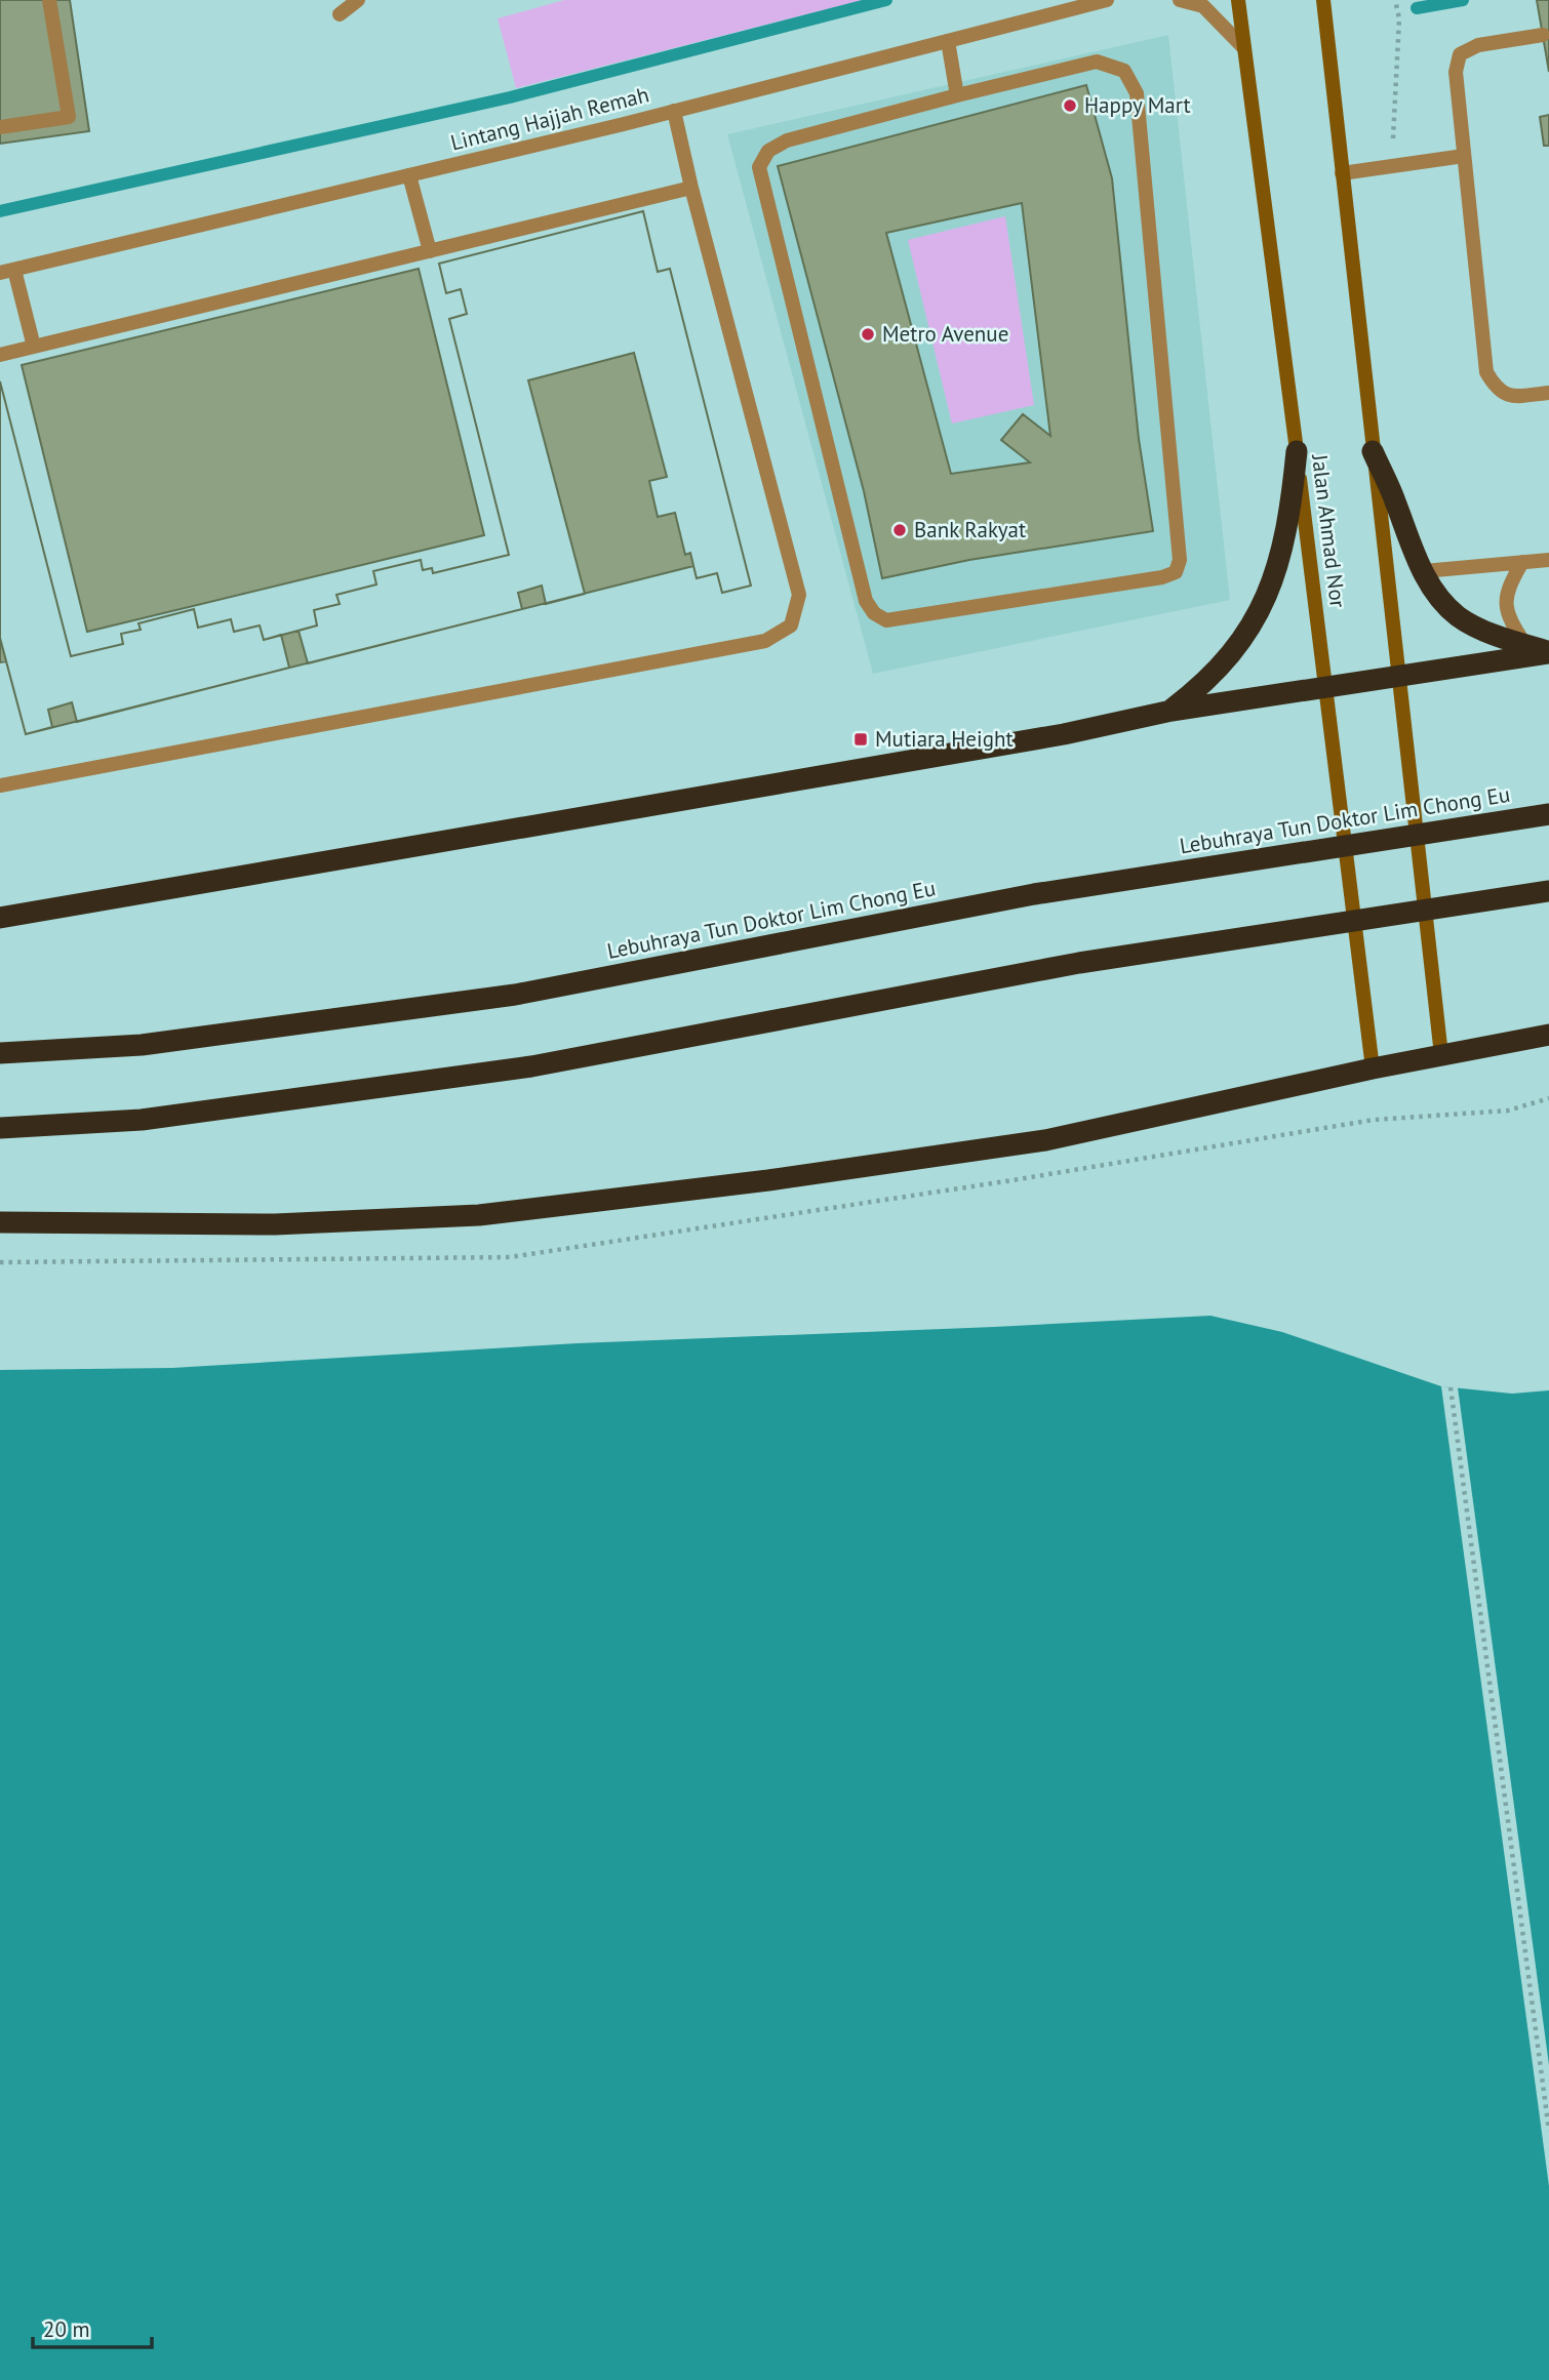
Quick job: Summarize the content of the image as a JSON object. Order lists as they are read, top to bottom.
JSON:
{
  "streets": {
    "highway": ["Lebuhraya Tun Doktor Lim Chong Eu"],
    "main road": ["Jalan Ahmad Nor"],
    "street": ["Lintang Hajjah Remah"]
  },
  "places": {
    "other": ["Happy Mart", "Metro Avenue", "Bank Rakyat"],
    "transit": ["Mutiara Height"]
  },
  "scale_bar": "20 m"
}
